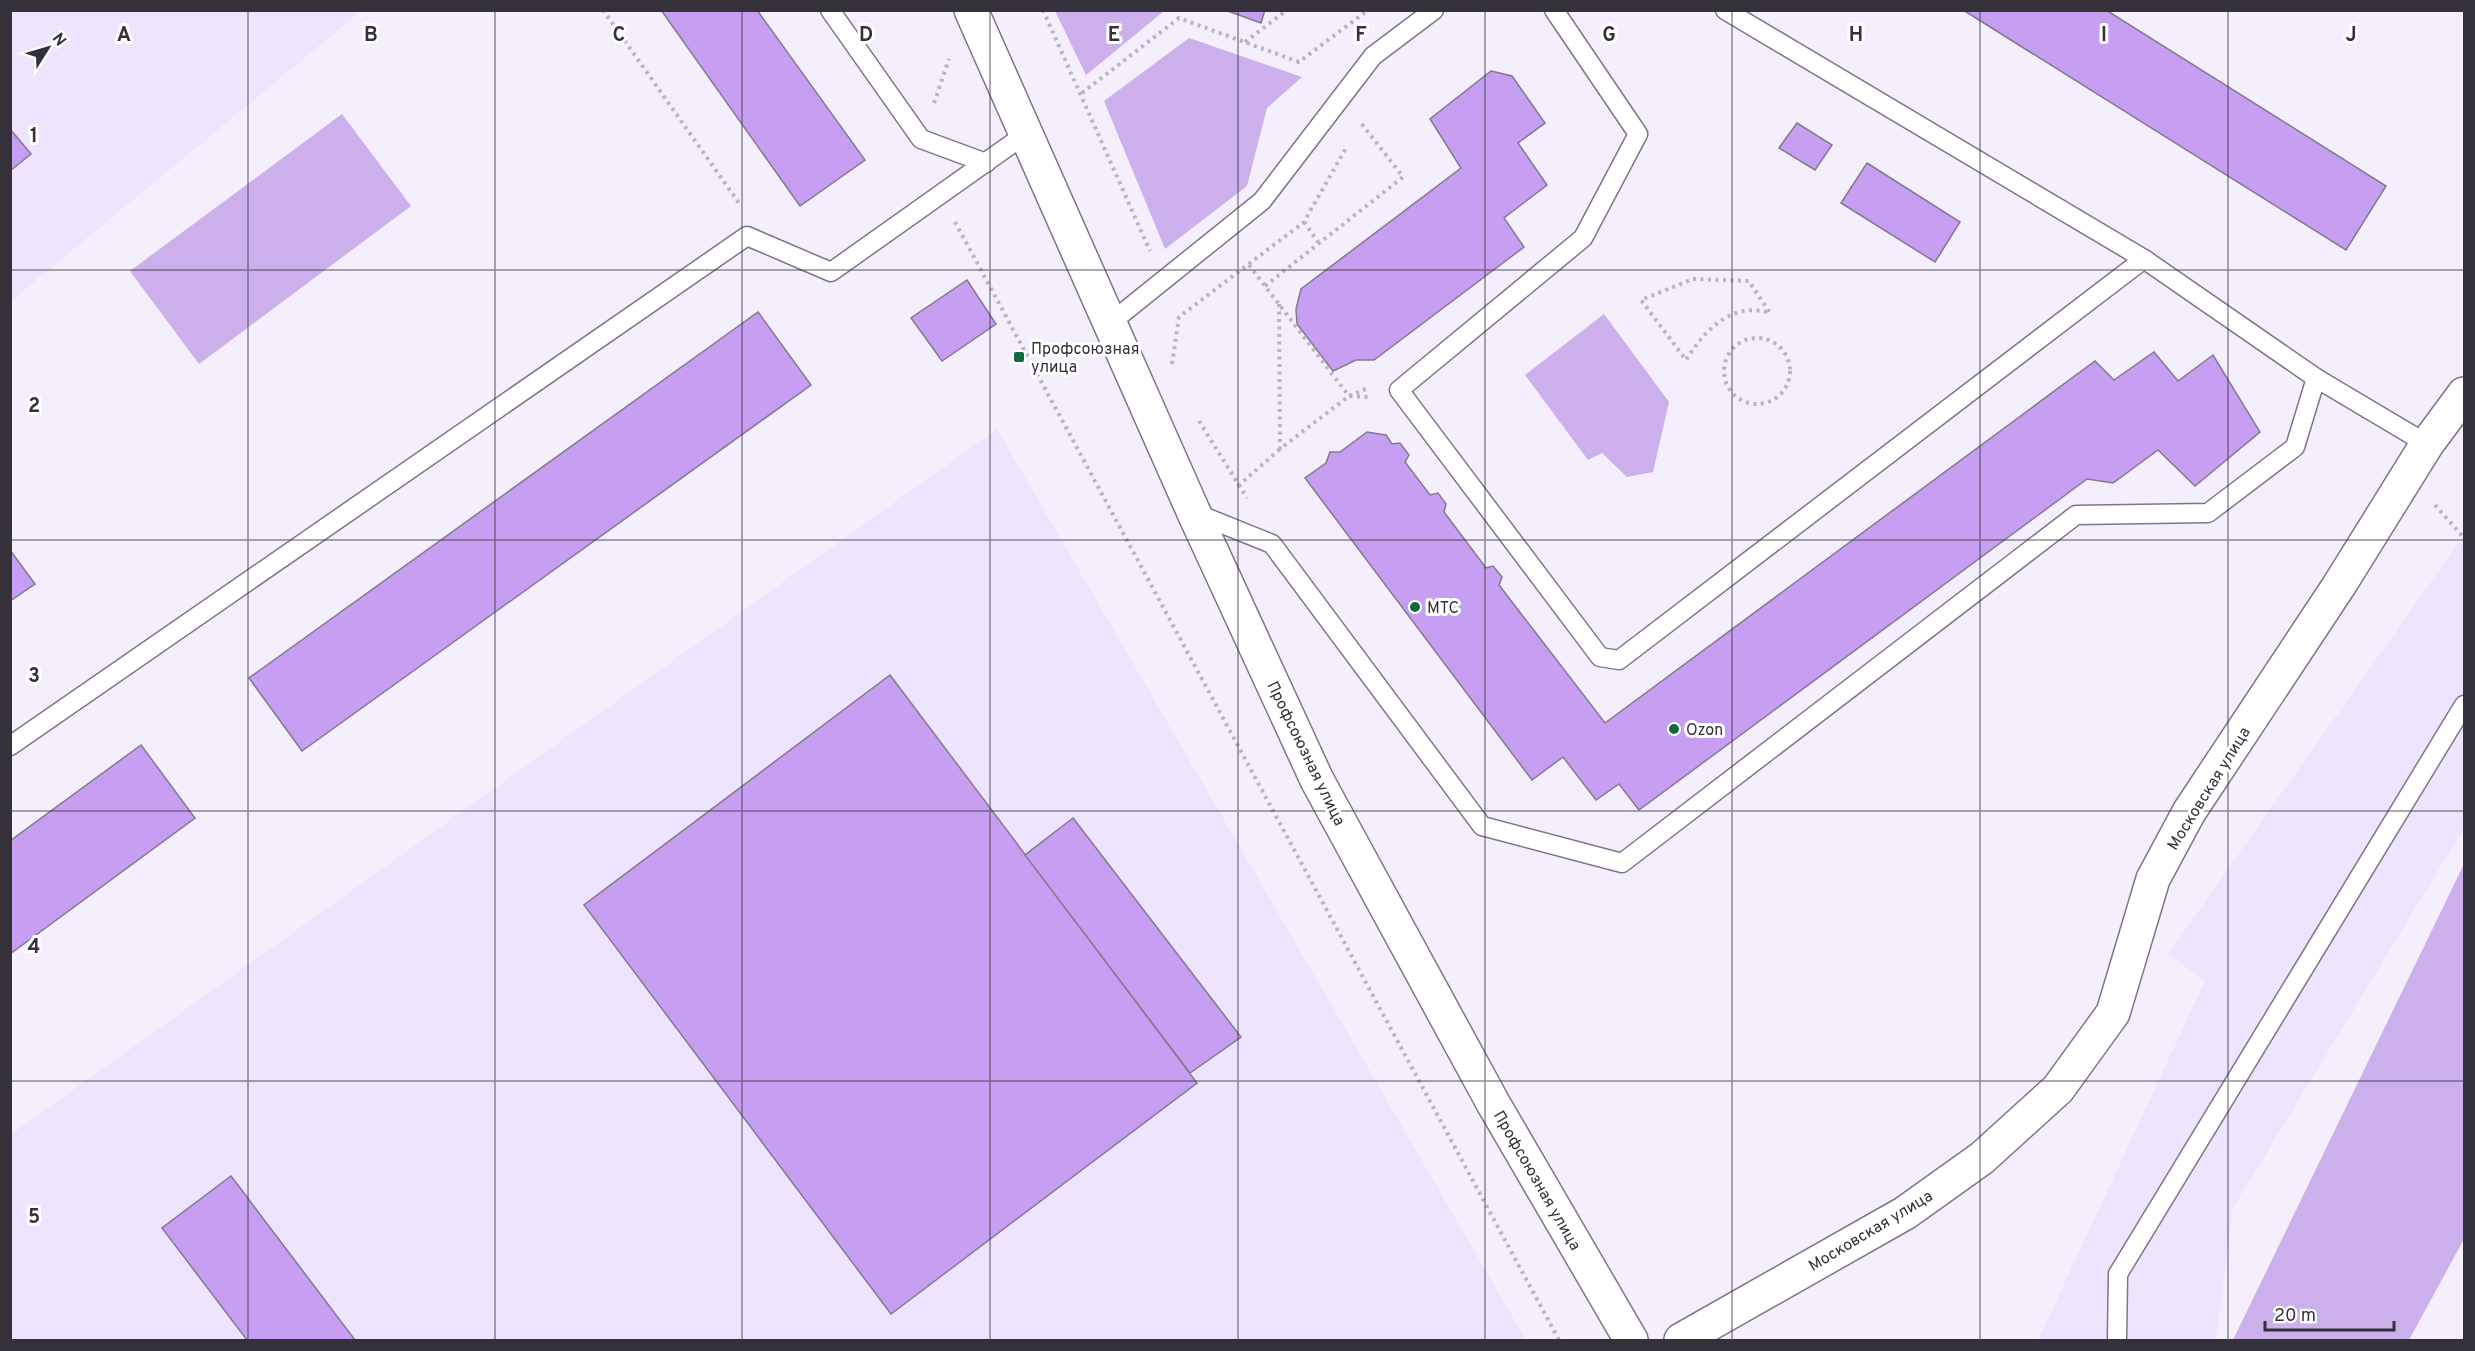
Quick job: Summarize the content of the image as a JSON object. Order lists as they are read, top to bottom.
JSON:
{
  "streets": {
    "main road": ["Профсоюзная улица", "Московская улица"]
  },
  "places": {
    "transit": ["Профсоюзная улица"],
    "other": ["МТС", "Ozon"]
  },
  "scale_bar": "20 m",
  "north": "top right",
  "grid": {
    "columns": [
      "A",
      "B",
      "C",
      "D",
      "E",
      "F",
      "G",
      "H",
      "I",
      "J"
    ],
    "rows": [
      "1",
      "2",
      "3",
      "4",
      "5"
    ]
  }
}
